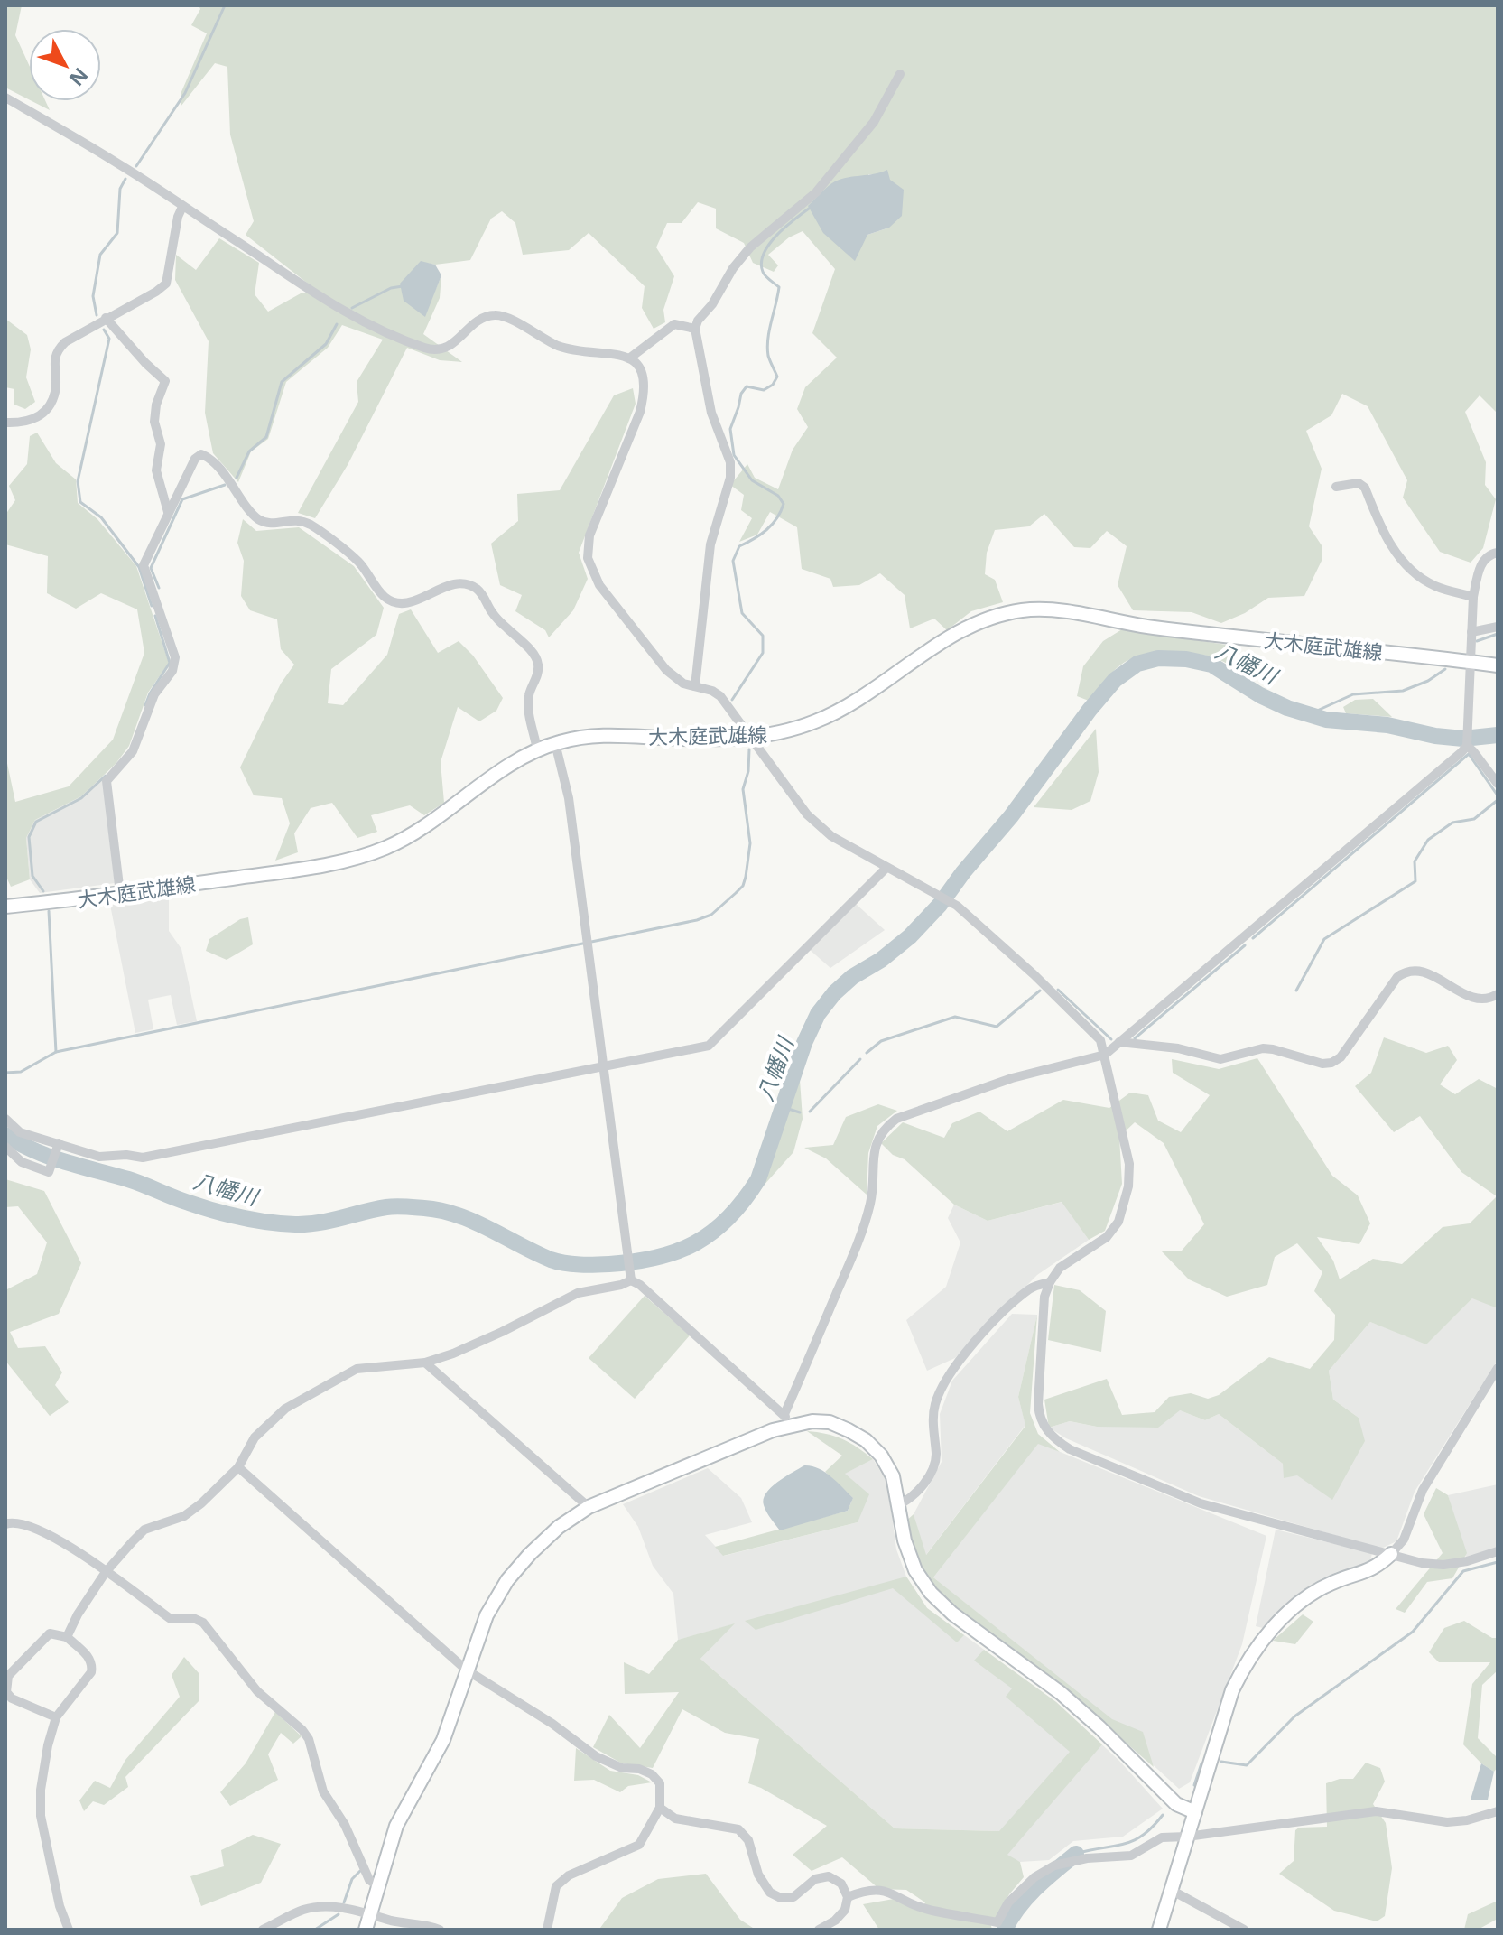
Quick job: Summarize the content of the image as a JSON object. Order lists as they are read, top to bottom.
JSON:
{
  "streets": {
    "street": ["大木庭武雄線"]
  },
  "water": ["八幡川"],
  "north": "bottom right"
}
